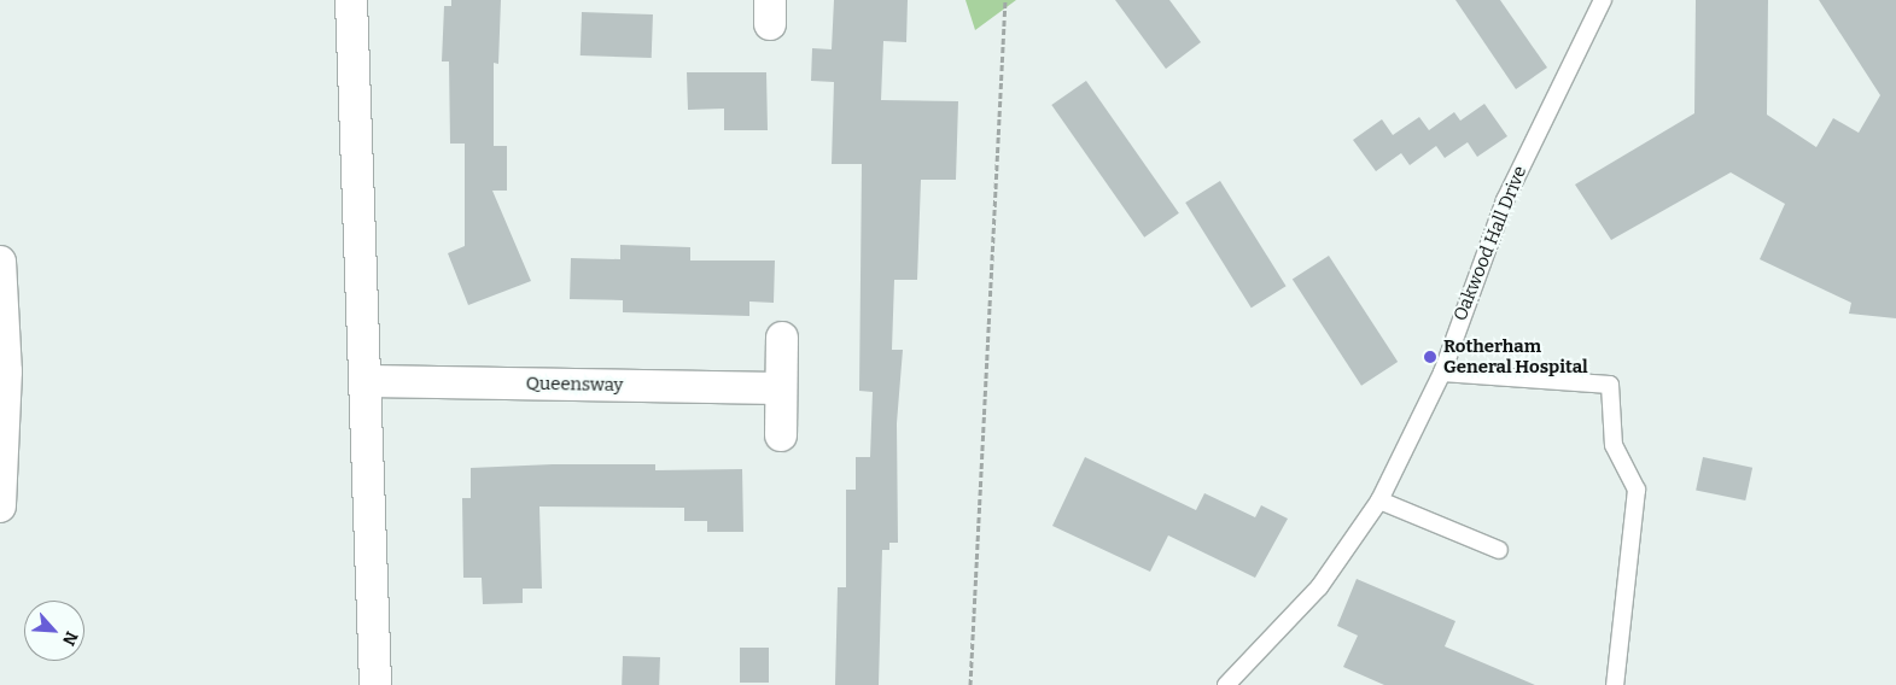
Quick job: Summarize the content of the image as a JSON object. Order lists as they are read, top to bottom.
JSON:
{
  "streets": {
    "street": ["Queensway"],
    "lane": ["Oakwood Hall Drive"]
  },
  "places": ["Rotherham General Hospital"],
  "north": "bottom right"
}
